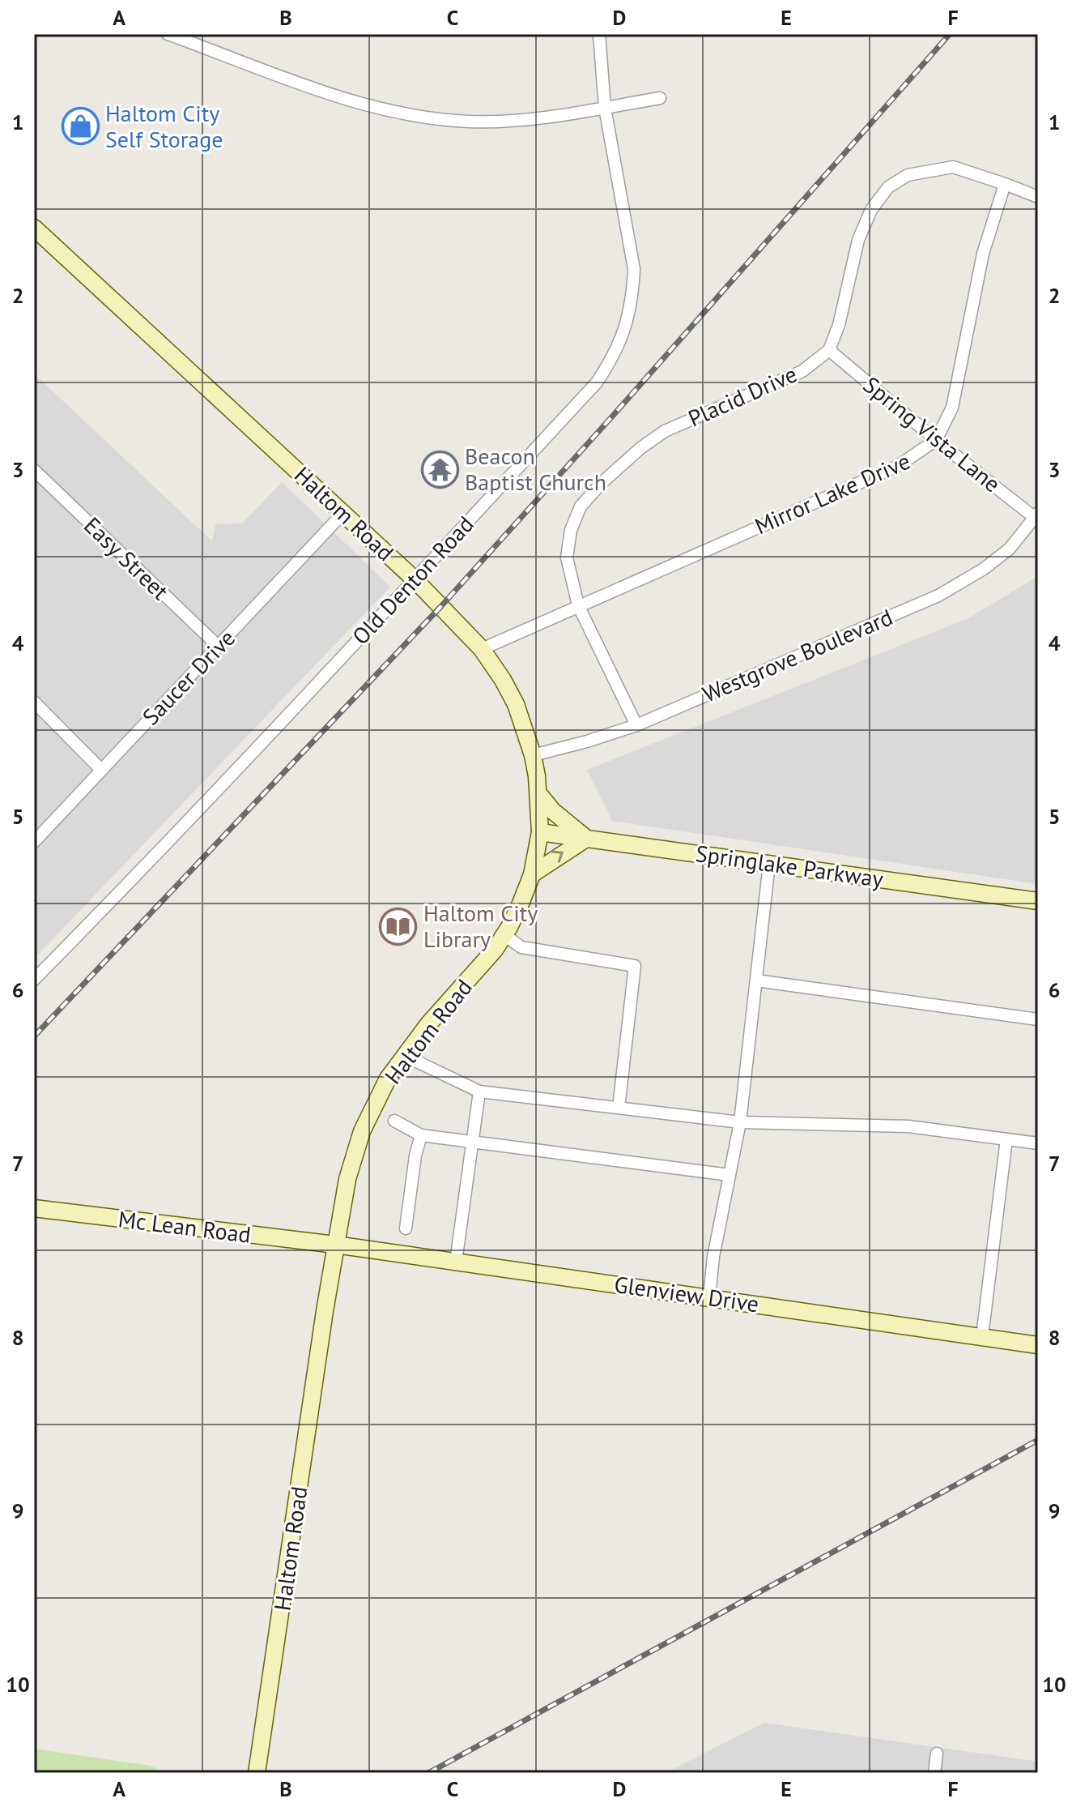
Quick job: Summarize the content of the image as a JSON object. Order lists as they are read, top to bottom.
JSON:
{
  "streets": {
    "main road": [
      "Haltom Road",
      "Springlake Parkway",
      "Mc Lean Road",
      "Glenview Drive"
    ],
    "street": [
      "Placid Drive",
      "Spring Vista Lane",
      "Mirror Lake Drive",
      "Easy Street",
      "Old Denton Road",
      "Westgrove Boulevard",
      "Saucer Drive"
    ]
  },
  "crossings": [
    ["Placid Drive", "Spring Vista Lane"],
    ["Placid Drive", "Mirror Lake Drive"],
    ["Placid Drive", "Westgrove Boulevard"],
    ["Spring Vista Lane", "Mirror Lake Drive"],
    ["Spring Vista Lane", "Westgrove Boulevard"],
    ["Mirror Lake Drive", "Haltom Road"],
    ["Haltom Road", "Old Denton Road"],
    ["Haltom Road", "Westgrove Boulevard"],
    ["Haltom Road", "Saucer Drive"],
    ["Haltom Road", "Springlake Parkway"],
    ["Haltom Road", "Mc Lean Road"],
    ["Haltom Road", "Glenview Drive"],
    ["Easy Street", "Saucer Drive"],
    ["Mc Lean Road", "Glenview Drive"]
  ],
  "places": {
    "shop": ["Haltom City Self Storage"],
    "temple": ["Beacon Baptist Church"],
    "library": ["Haltom City Library"]
  },
  "grid": {
    "columns": [
      "A",
      "B",
      "C",
      "D",
      "E",
      "F"
    ],
    "rows": [
      "1",
      "2",
      "3",
      "4",
      "5",
      "6",
      "7",
      "8",
      "9",
      "10"
    ]
  }
}
